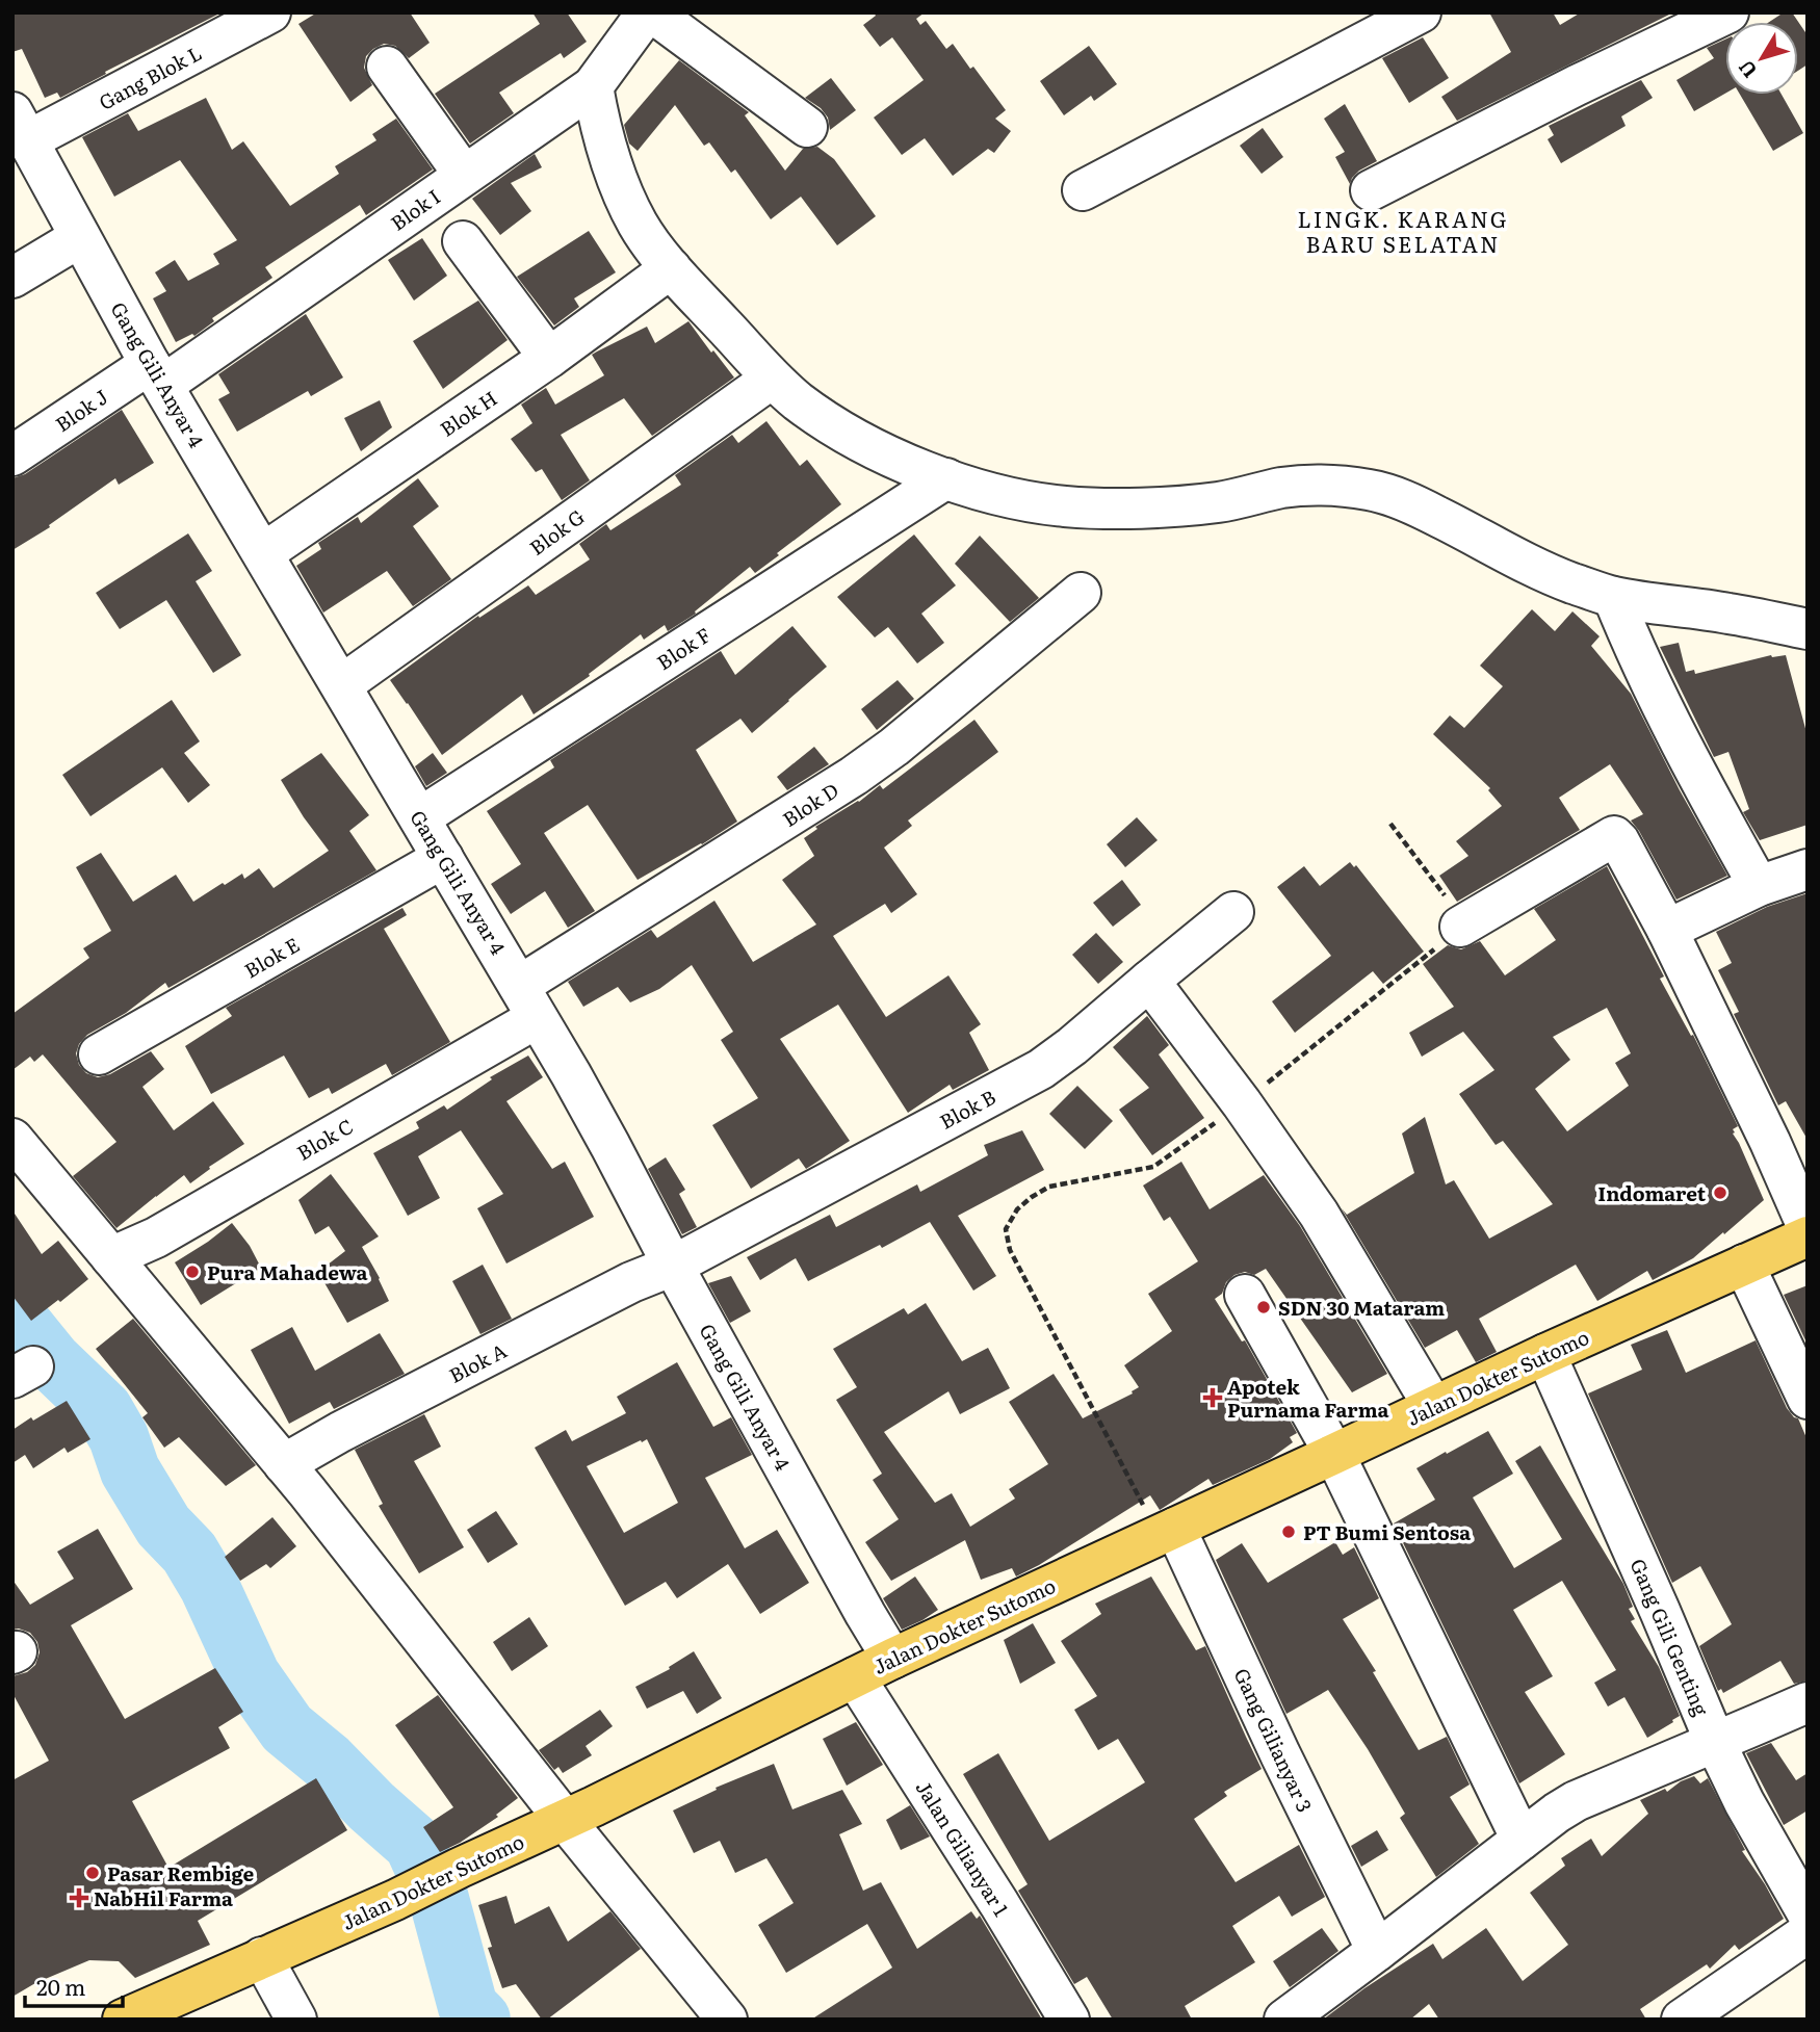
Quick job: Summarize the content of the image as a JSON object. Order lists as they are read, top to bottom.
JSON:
{
  "streets": {
    "main road": ["Jalan Dokter Sutomo"],
    "street": [
      "Gang Blok L",
      "Blok I",
      "Gang Gili Anyar 4",
      "Blok J",
      "Blok H",
      "Blok G",
      "Blok F",
      "Blok D",
      "Blok E",
      "Blok B",
      "Blok C",
      "Blok A",
      "Gang Gili Genting",
      "Gang Gilianyar 3",
      "Jalan Gilianyar 1"
    ]
  },
  "crossings": [
    ["Gang Blok L", "Gang Gili Anyar 4"],
    ["Blok I", "Gang Gili Anyar 4"],
    ["Blok I", "Blok J"],
    ["Gang Gili Anyar 4", "Blok J"],
    ["Gang Gili Anyar 4", "Blok H"],
    ["Gang Gili Anyar 4", "Blok G"],
    ["Gang Gili Anyar 4", "Blok F"],
    ["Gang Gili Anyar 4", "Blok D"],
    ["Gang Gili Anyar 4", "Blok E"],
    ["Gang Gili Anyar 4", "Blok B"],
    ["Gang Gili Anyar 4", "Blok C"],
    ["Gang Gili Anyar 4", "Blok A"],
    ["Gang Gili Anyar 4", "Jalan Dokter Sutomo"],
    ["Blok D", "Blok C"],
    ["Blok B", "Blok A"],
    ["Jalan Dokter Sutomo", "Gang Gili Genting"],
    ["Jalan Dokter Sutomo", "Gang Gilianyar 3"],
    ["Jalan Dokter Sutomo", "Jalan Gilianyar 1"]
  ],
  "districts": ["LINGK. KARANG BARU SELATAN"],
  "places": {
    "other": [
      "Indomaret",
      "Pura Mahadewa",
      "SDN 30 Mataram",
      "PT Bumi Sentosa",
      "Pasar Rembige"
    ],
    "health": ["Apotek Purnama Farma", "NabHil Farma"]
  },
  "scale_bar": "20 m",
  "north": "bottom left"
}
